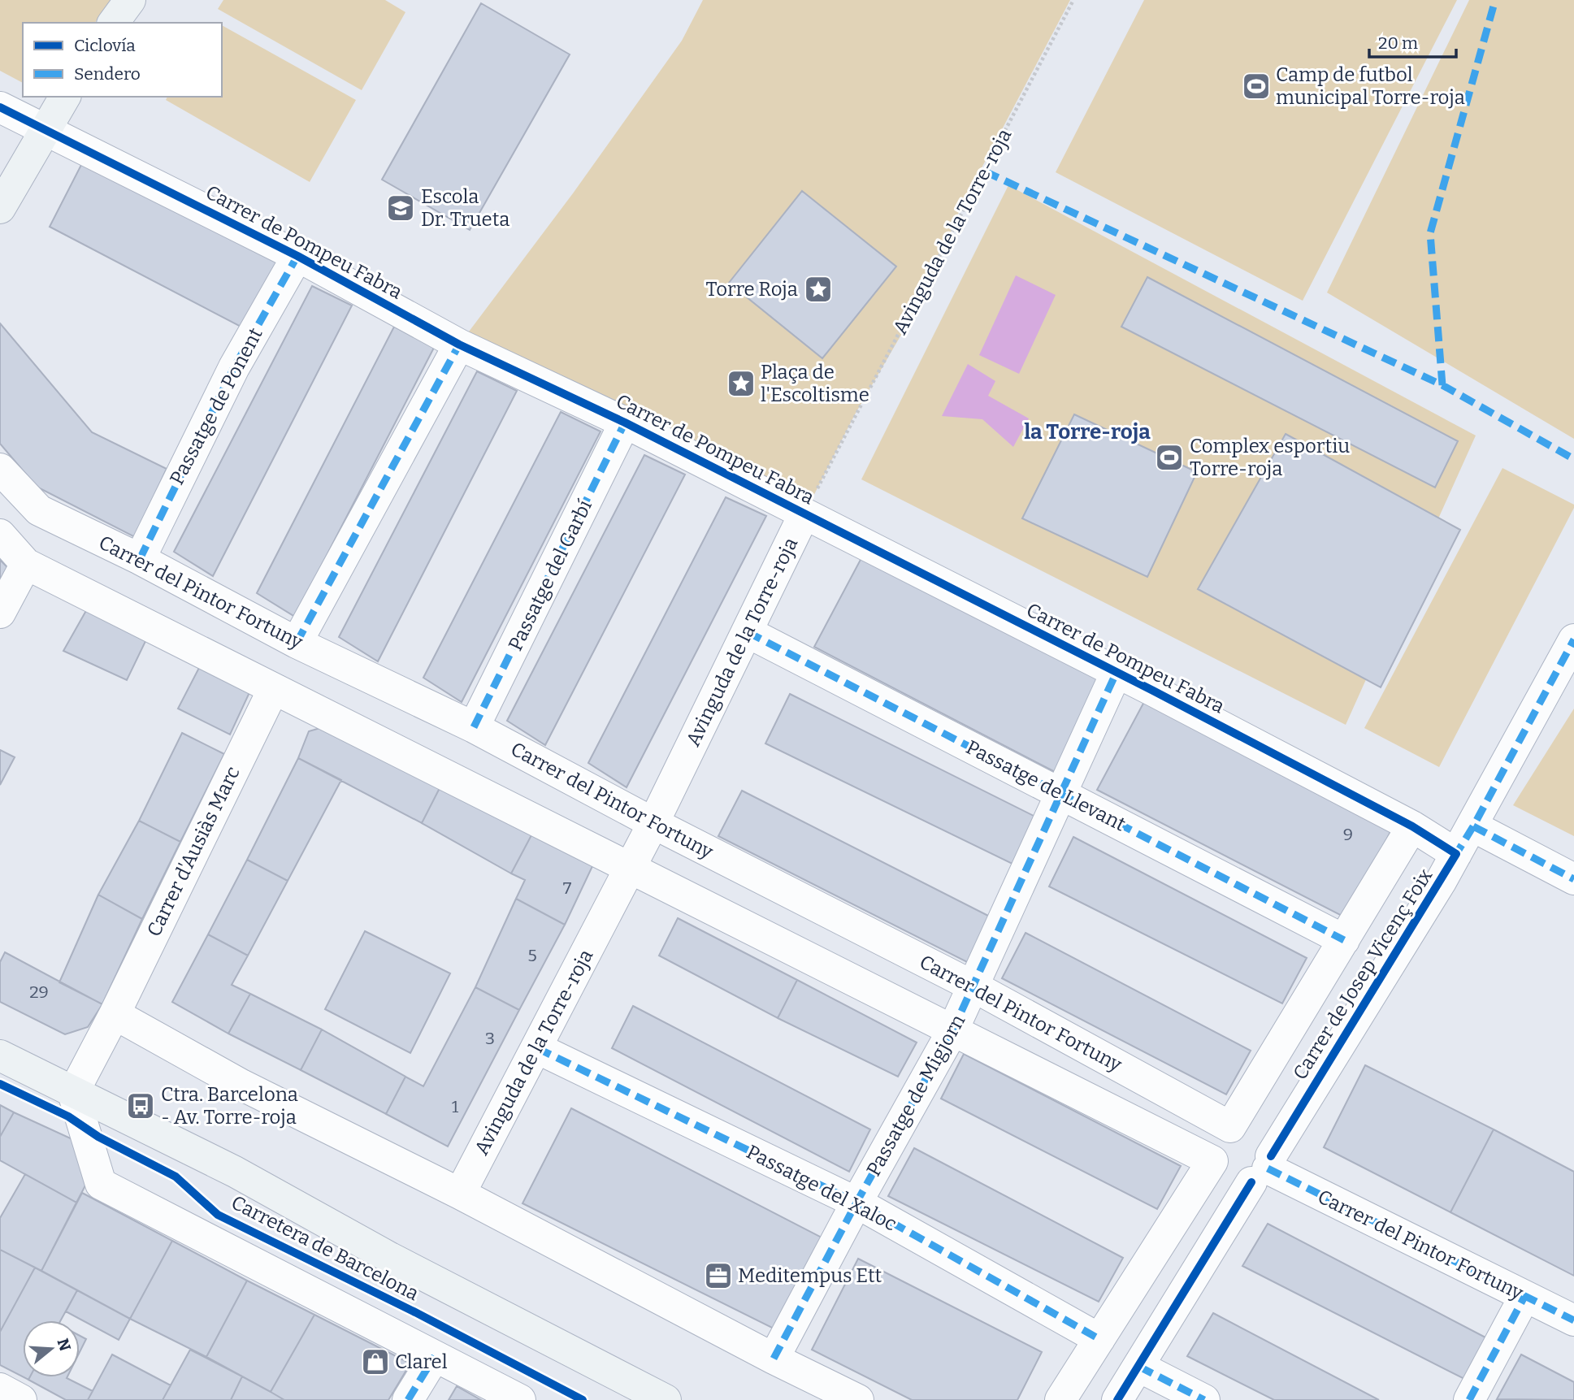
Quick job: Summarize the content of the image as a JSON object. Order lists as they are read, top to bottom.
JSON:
{
  "streets": {
    "street": [
      "Avinguda de la Torre-roja",
      "Carrer de Pompeu Fabra",
      "Passatge de Ponent",
      "Passatge del Garbí",
      "Carrer del Pintor Fortuny",
      "Passatge de Llevant",
      "Carrer d'Ausiàs Marc",
      "Carrer de Josep Vicenç Foix",
      "Passatge de Migjorn",
      "Passatge del Xaloc",
      "Carretera de Barcelona"
    ]
  },
  "crossings": [
    ["Avinguda de la Torre-roja", "Carrer de Pompeu Fabra"],
    ["Avinguda de la Torre-roja", "Carrer del Pintor Fortuny"],
    ["Avinguda de la Torre-roja", "Passatge de Llevant"],
    ["Avinguda de la Torre-roja", "Passatge del Xaloc"],
    ["Carrer de Pompeu Fabra", "Passatge de Ponent"],
    ["Carrer de Pompeu Fabra", "Passatge del Garbí"],
    ["Carrer de Pompeu Fabra", "Carrer de Josep Vicenç Foix"],
    ["Carrer de Pompeu Fabra", "Passatge de Migjorn"],
    ["Passatge de Ponent", "Carrer del Pintor Fortuny"],
    ["Passatge del Garbí", "Carrer del Pintor Fortuny"],
    ["Carrer del Pintor Fortuny", "Carrer de Josep Vicenç Foix"],
    ["Carrer del Pintor Fortuny", "Passatge de Migjorn"],
    ["Passatge de Llevant", "Carrer de Josep Vicenç Foix"],
    ["Passatge de Llevant", "Passatge de Migjorn"],
    ["Carrer d'Ausiàs Marc", "Carretera de Barcelona"],
    ["Passatge de Migjorn", "Passatge del Xaloc"]
  ],
  "districts": ["la Torre-roja"],
  "places": {
    "sports": ["Camp de futbol municipal Torre-roja", "Complex esportiu Torre-roja"],
    "school or university": ["Escola Dr. Trueta"],
    "place": ["Torre Roja", "Plaça de l'Escoltisme"],
    "bus stop": ["Ctra. Barcelona - Av. Torre-roja"],
    "office": ["Meditempus Ett"],
    "shop": ["Clarel"]
  },
  "house_numbers": [
    "9",
    "7",
    "5",
    "29",
    "3",
    "1"
  ],
  "legend": ["Ciclovía", "Sendero"],
  "scale_bar": "20 m",
  "north": "right"
}
